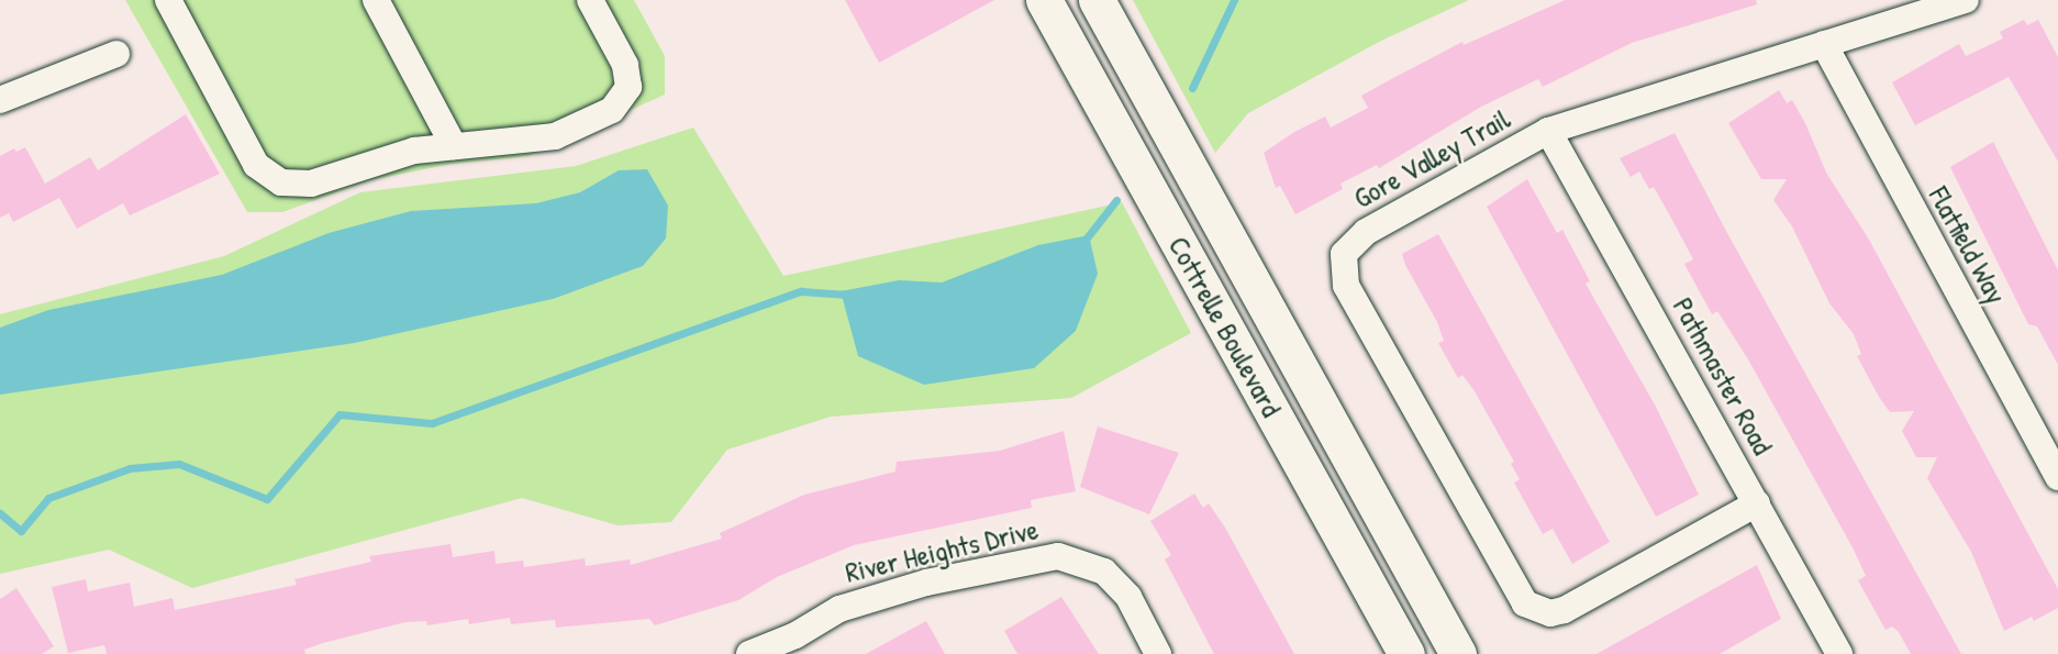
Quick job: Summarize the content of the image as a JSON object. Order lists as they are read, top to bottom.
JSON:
{
  "streets": {
    "main road": ["Cottrelle Boulevard"],
    "street": [
      "Gore Valley Trail",
      "Flatfield Way",
      "Pathmaster Road",
      "River Heights Drive"
    ]
  },
  "crossings": [
    ["Gore Valley Trail", "Flatfield Way"],
    ["Gore Valley Trail", "Pathmaster Road"]
  ]
}
